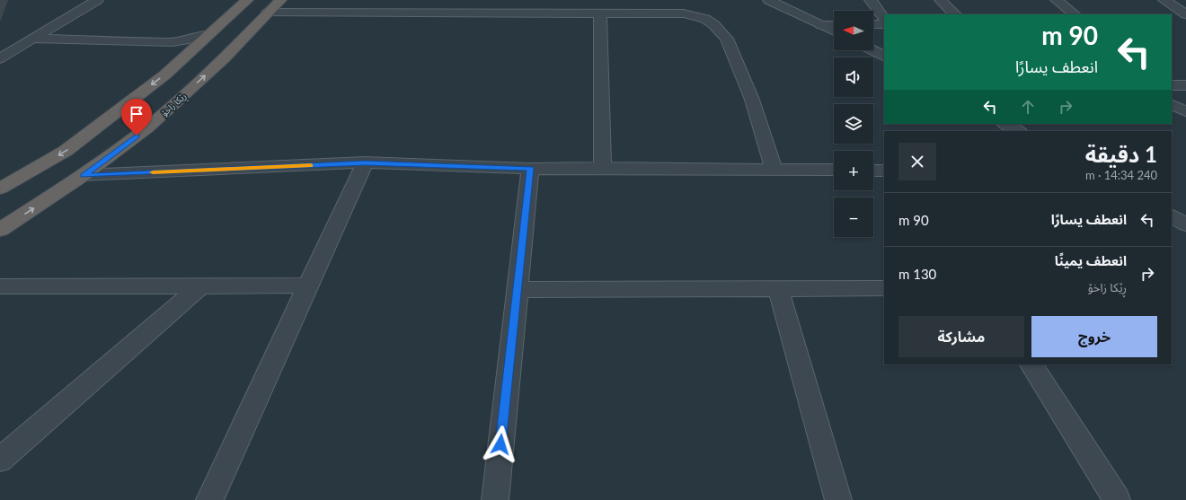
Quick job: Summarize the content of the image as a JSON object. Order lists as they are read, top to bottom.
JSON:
{
  "streets": {
    "highway": ["ڕێکا زاخۆ"]
  },
  "north": "left",
  "page": {
    "map_buttons": ["+", "−"],
    "turn": ["90 m", "انعطف يسارًا"],
    "heading": ["1 دقيقة", "240 m · 14:34"],
    "list": [
      {
        "name": "انعطف يسارًا",
        "value": "90 m"
      },
      {
        "name": "انعطف يمينًا",
        "note": "ڕێکا زاخۆ",
        "value": "130 m"
      }
    ],
    "buttons": ["خروج", "مشاركة"]
  }
}
